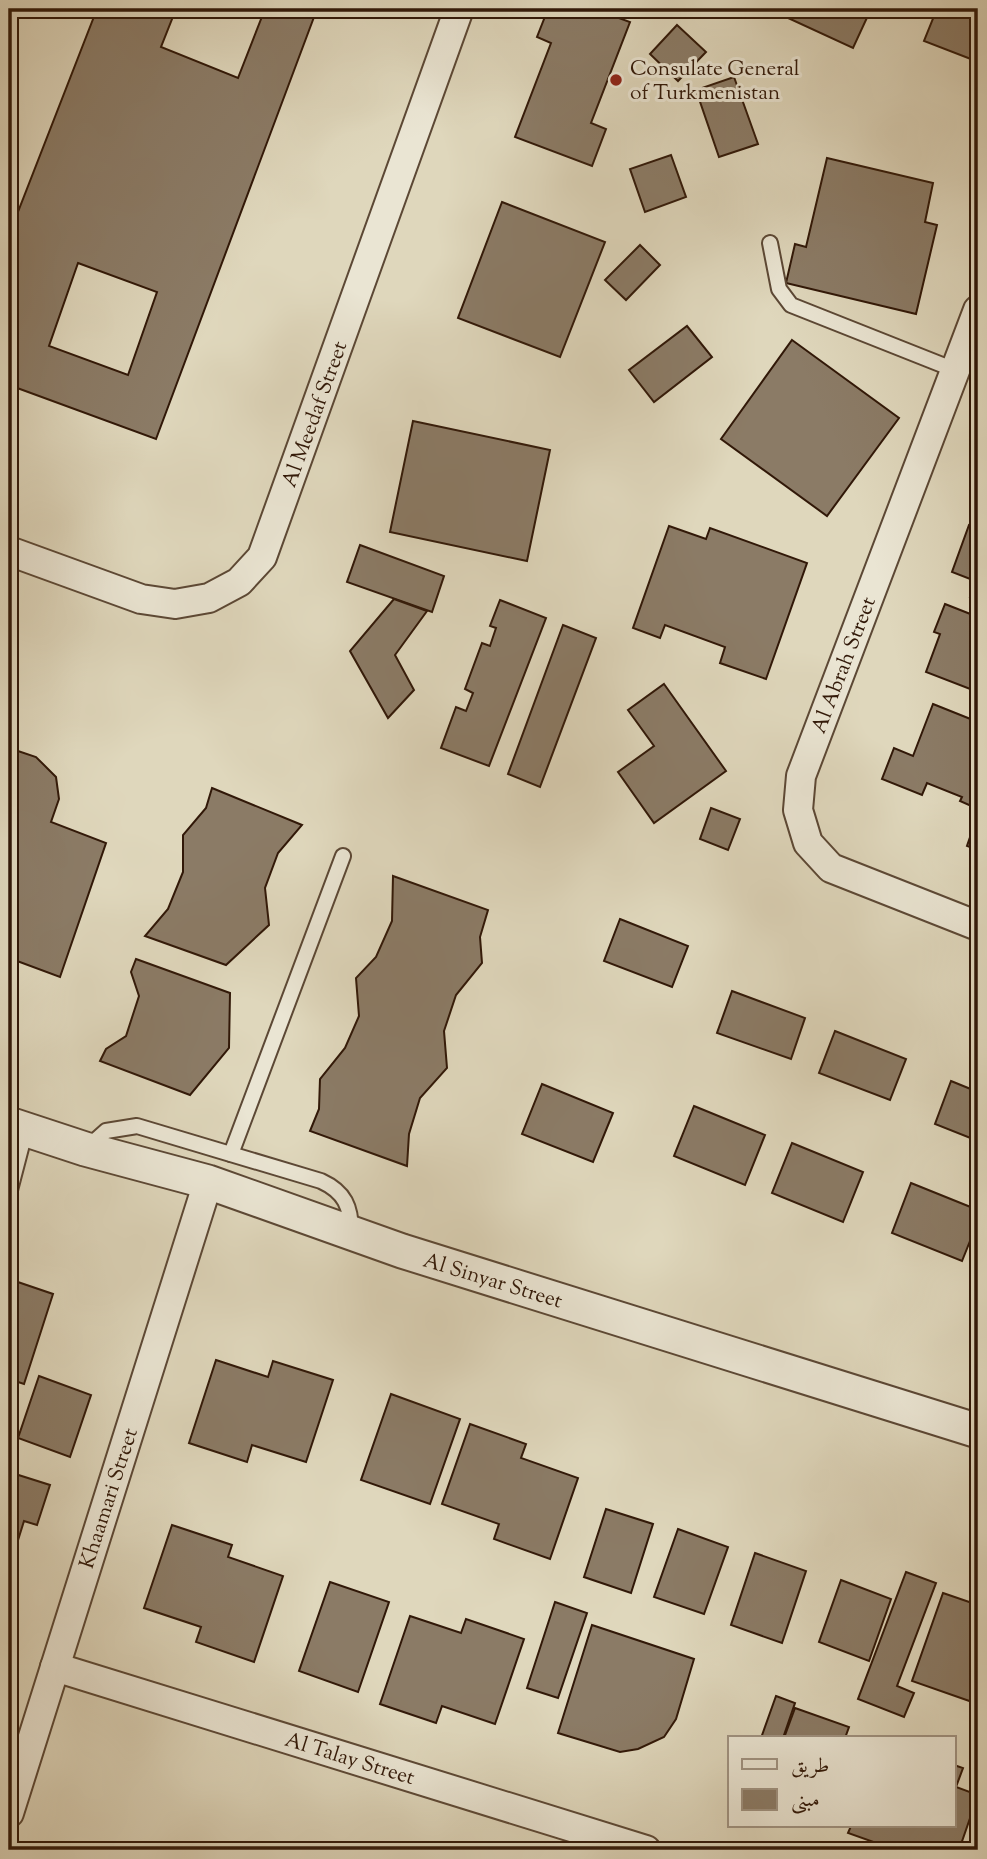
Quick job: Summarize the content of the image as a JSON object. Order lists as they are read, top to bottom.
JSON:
{
  "streets": {
    "street": [
      "Al Meedaf Street",
      "Al Abrah Street",
      "Al Sinyar Street",
      "Khaamari Street",
      "Al Talay Street"
    ]
  },
  "crossings": [
    ["Al Sinyar Street", "Khaamari Street"],
    ["Khaamari Street", "Al Talay Street"]
  ],
  "places": ["Consulate General of Turkmenistan"],
  "legend": ["طريق", "مبنى"]
}
